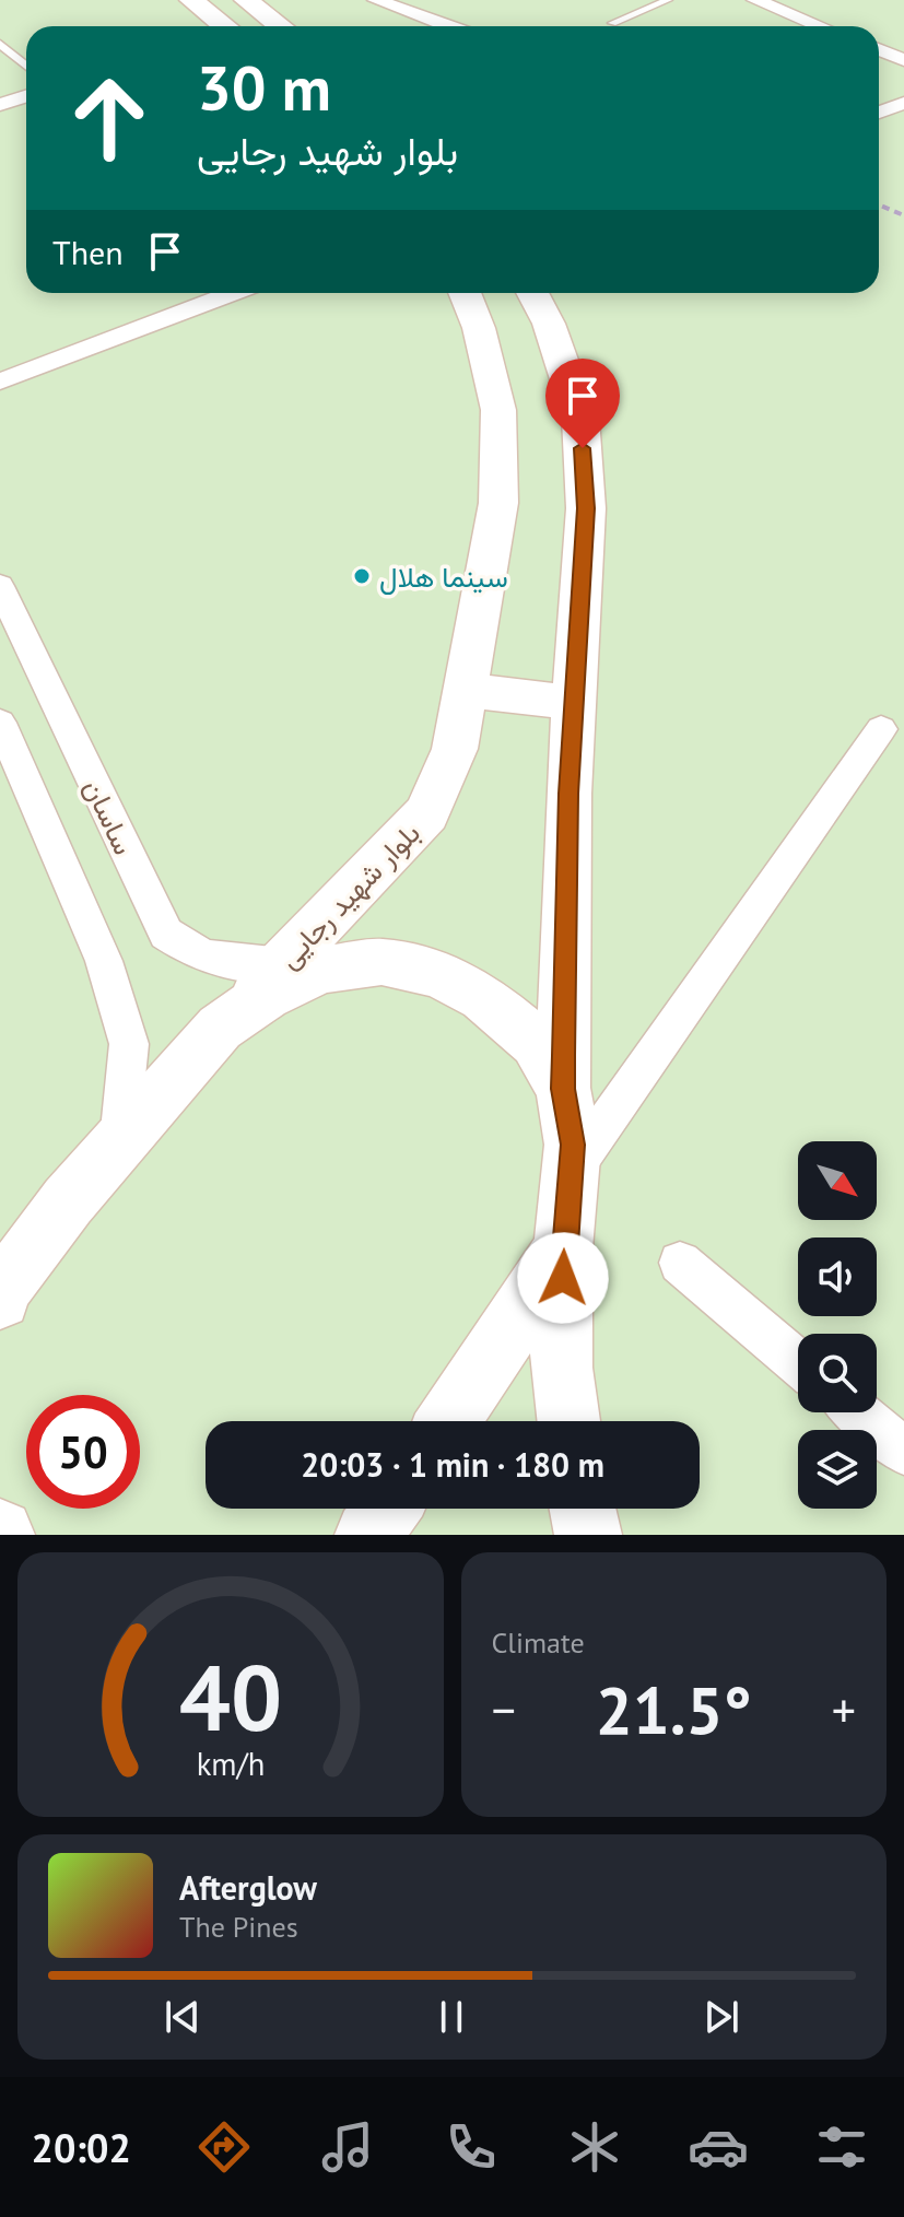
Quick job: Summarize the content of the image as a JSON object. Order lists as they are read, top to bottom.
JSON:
{
  "streets": {
    "main road": ["بلوار شهید رجایی"],
    "street": ["ساسان"]
  },
  "crossings": [
    ["ساسان", "بلوار شهید رجایی"]
  ],
  "places": ["سینما هلال"],
  "north": "bottom right",
  "page": {
    "turn": ["30 m", "بلوار شهید رجایی"],
    "then": "Then",
    "limit": "50",
    "trip": "20:03 · 1 min · 180 m",
    "tile": "Climate",
    "heat": ["−", "21.5°", "+"],
    "song": ["Afterglow", "The Pines"],
    "tabs": "20:02",
    "gauge": ["40", "km/h"]
  }
}
